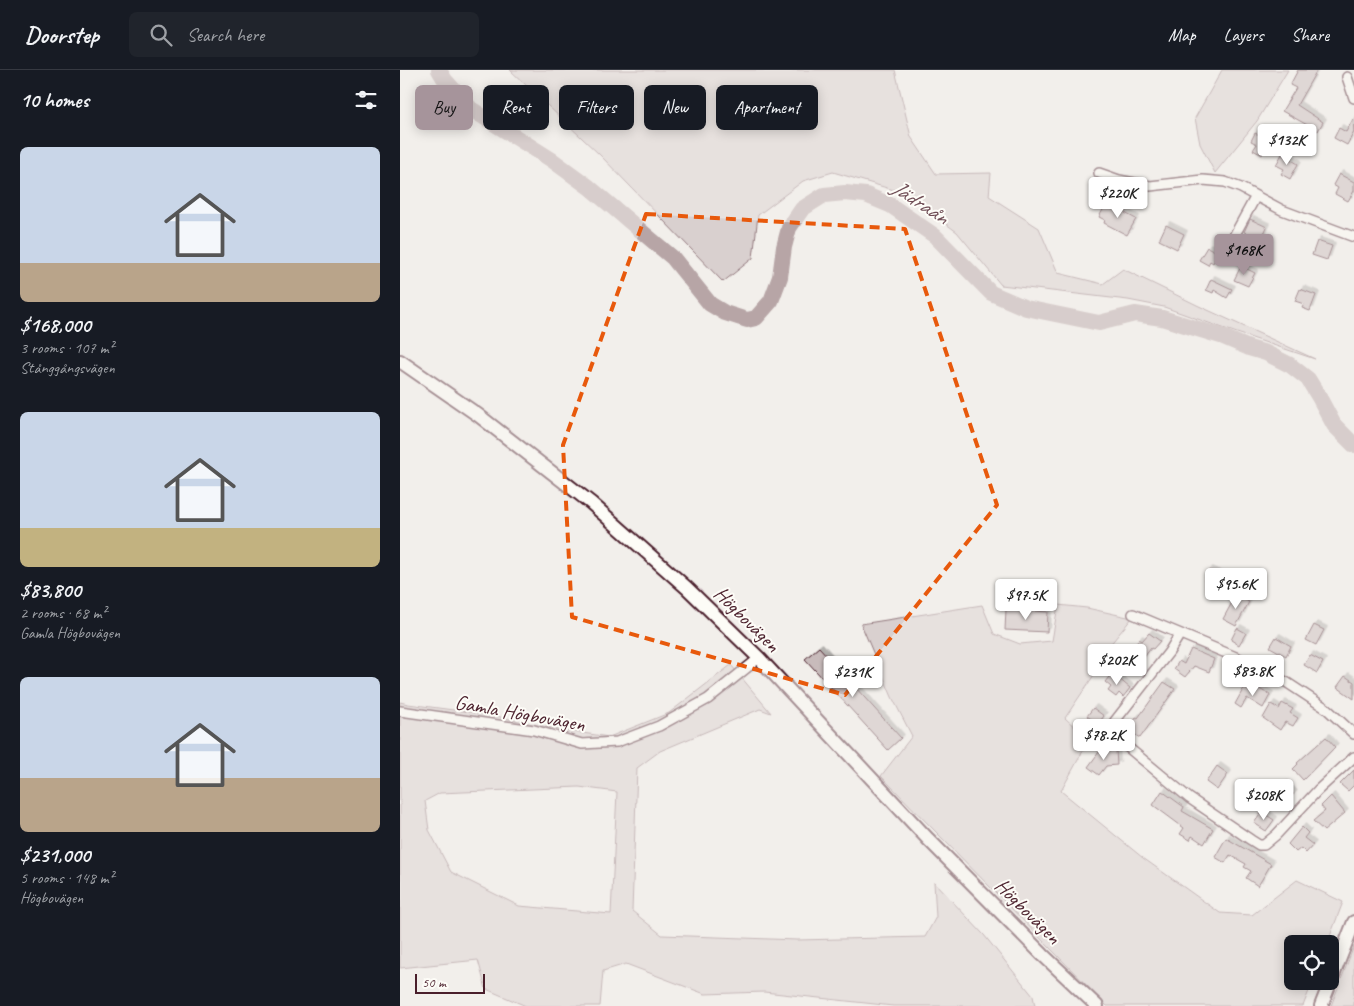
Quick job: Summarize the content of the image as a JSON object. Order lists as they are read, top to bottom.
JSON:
{
  "streets": {
    "main road": ["Högbovägen"],
    "street": ["Gamla Högbovägen"]
  },
  "crossings": [
    ["Högbovägen", "Gamla Högbovägen"]
  ],
  "water": ["Jädraån"],
  "scale_bar": "50 m",
  "page": {
    "header": "Doorstep",
    "search": "Search here",
    "nav": ["Map", "Layers", "Share"],
    "heading": "10 homes",
    "chip": [
      "Buy",
      "Rent",
      "Filters",
      "New",
      "Apartment"
    ],
    "price": [
      "$132K",
      "$220K",
      "$168K",
      "$95.6K",
      "$97.5K",
      "$202K",
      "$83.8K",
      "$231K",
      "$78.2K",
      "$208K"
    ],
    "list": [
      {
        "name": "$168,000",
        "note": "3 rooms · 107 m² · Stånggångsvägen"
      },
      {
        "name": "$83,800",
        "note": "2 rooms · 68 m² · Gamla Högbovägen"
      },
      {
        "name": "$231,000",
        "note": "5 rooms · 148 m² · Högbovägen"
      }
    ],
    "scale": "50 m"
  }
}
